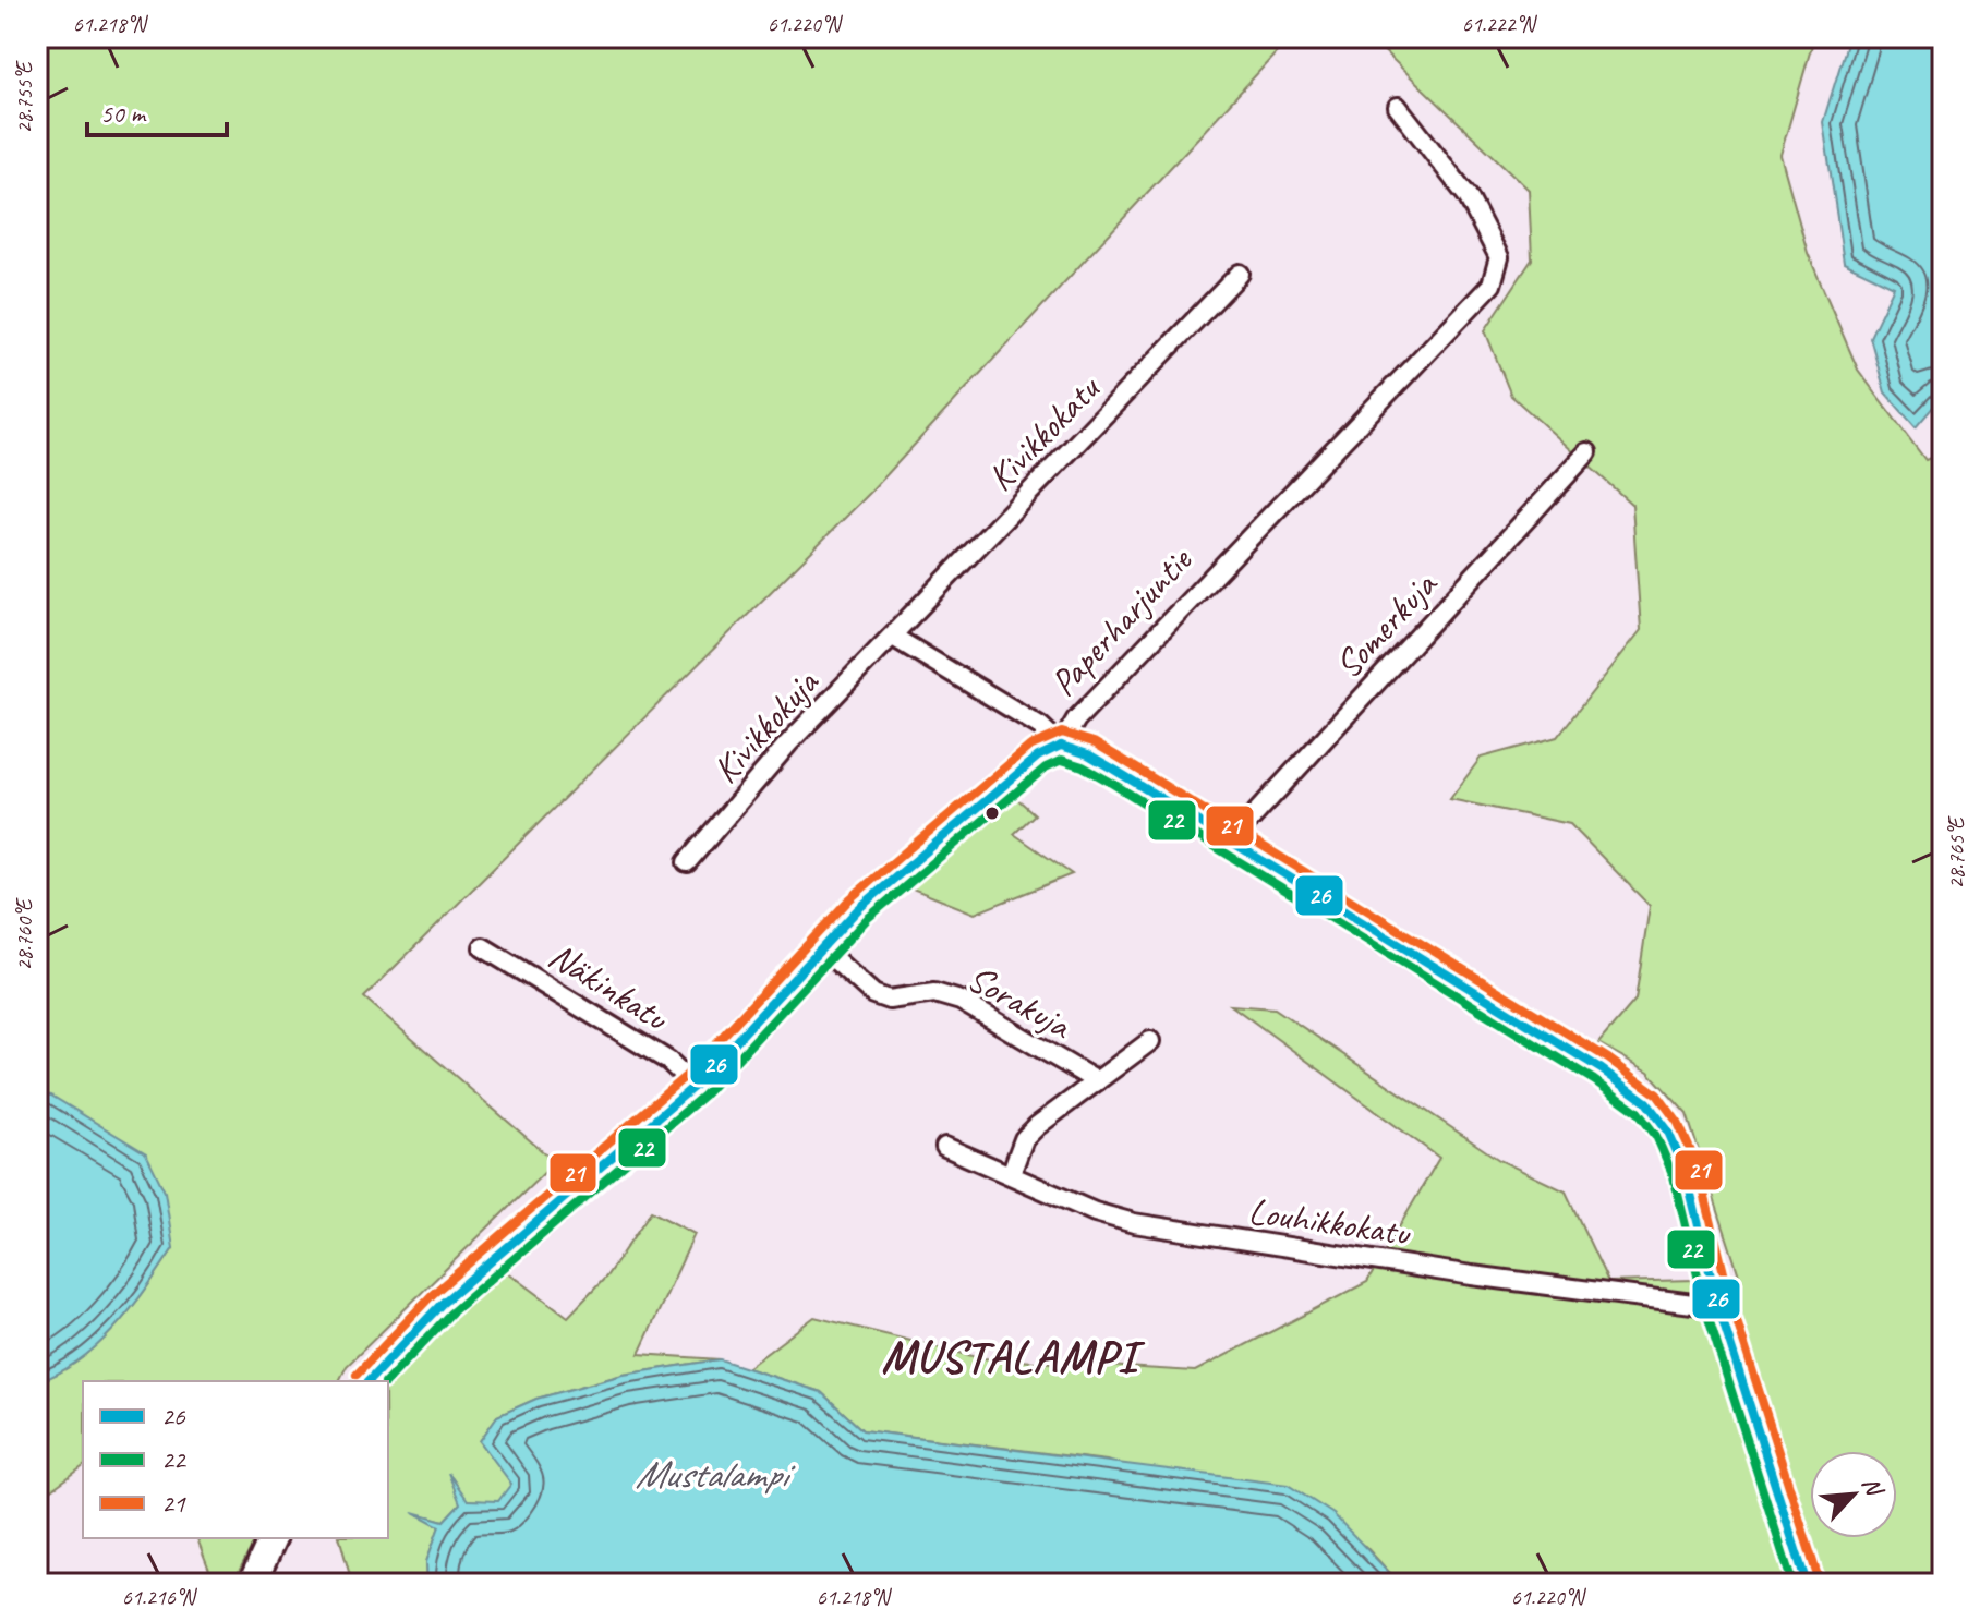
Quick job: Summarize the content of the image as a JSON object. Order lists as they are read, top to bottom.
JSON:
{
  "streets": {
    "street": [
      "Kivikkokatu",
      "Paperharjuntie",
      "Somerkuja",
      "Kivikkokuja",
      "Näkinkatu",
      "Sorakuja",
      "Louhikkokatu"
    ]
  },
  "crossings": [
    ["Kivikkokatu", "Kivikkokuja"],
    ["Paperharjuntie", "Näkinkatu"],
    ["Paperharjuntie", "Sorakuja"]
  ],
  "districts": ["MUSTALAMPI"],
  "water": ["Mustalampi"],
  "lines": ["transit line 21", "transit line 26", "transit line 22"],
  "legend": ["26", "22", "21"],
  "scale_bar": "50 m",
  "north": "top right",
  "coordinates": [
    "61.218°N",
    "61.220°N",
    "61.222°N",
    "28.755°E",
    "28.765°E",
    "28.760°E",
    "61.216°N"
  ]
}
